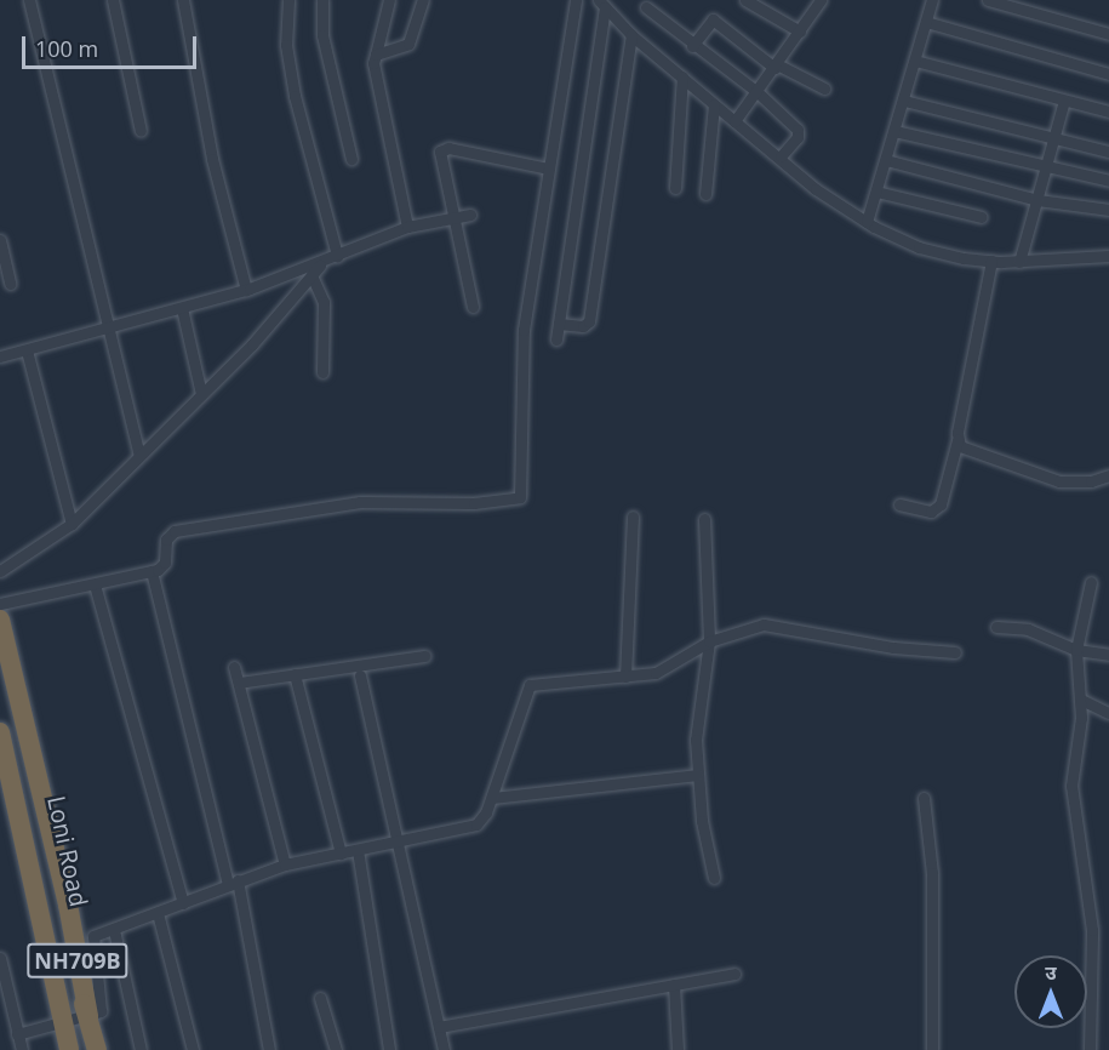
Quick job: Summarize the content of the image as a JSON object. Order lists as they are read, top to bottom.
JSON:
{
  "streets": {
    "highway": ["Loni Road", "NH709B"]
  },
  "crossings": [
    ["Loni Road", "NH709B"]
  ],
  "scale_bar": "100 m",
  "north": "top"
}
